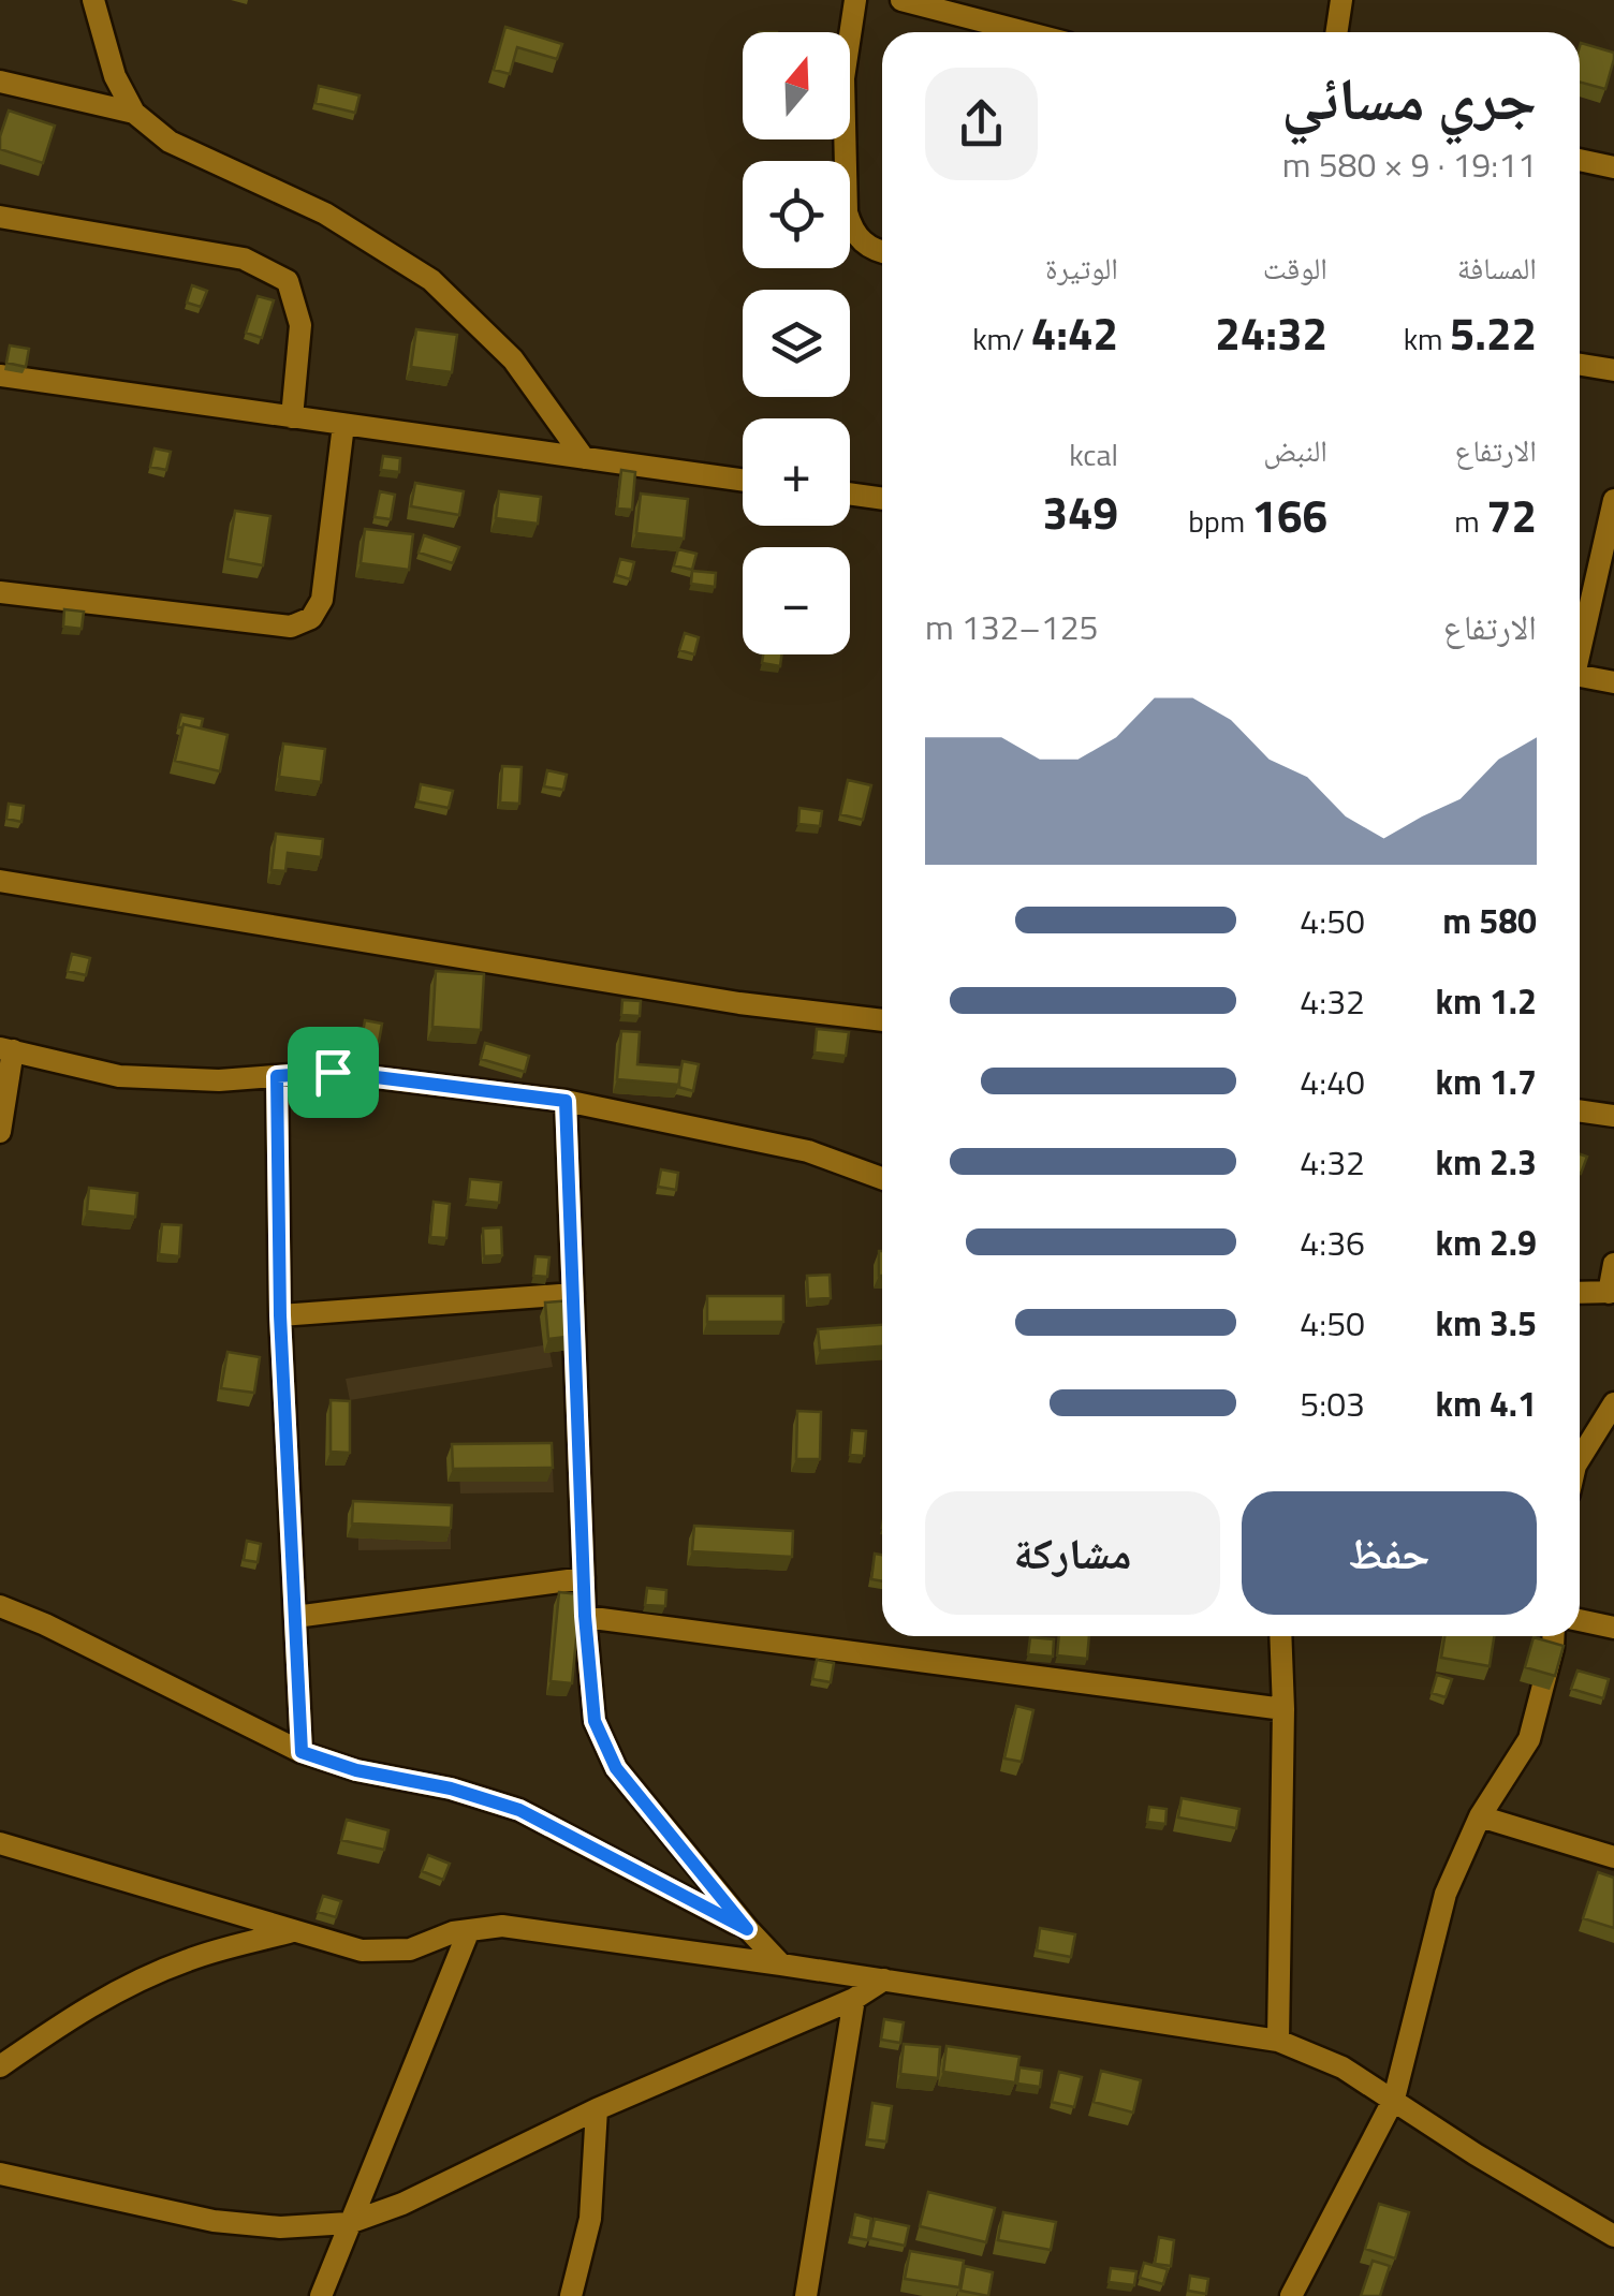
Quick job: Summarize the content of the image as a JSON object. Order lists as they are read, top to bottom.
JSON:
{
  "north": "top",
  "page": {
    "map_buttons": ["+", "−"],
    "heading": ["جري مسائي", "19:11 · 9 × 580 m"],
    "stats": [
      ["المسافة", "5.22 km"],
      ["الوقت", "24:32"],
      ["الوتيرة", "4:42 /km"],
      ["الارتفاع", "72 m"],
      ["النبض", "166 bpm"],
      ["kcal", "349"]
    ],
    "chart": ["الارتفاع", "125–132 m"],
    "list": [
      {
        "name": "580 m",
        "note": "4:50"
      },
      {
        "name": "1.2 km",
        "note": "4:32"
      },
      {
        "name": "1.7 km",
        "note": "4:40"
      },
      {
        "name": "2.3 km",
        "note": "4:32"
      },
      {
        "name": "2.9 km",
        "note": "4:36"
      },
      {
        "name": "3.5 km",
        "note": "4:50"
      },
      {
        "name": "4.1 km",
        "note": "5:03"
      }
    ],
    "buttons": ["حفظ", "مشاركة"]
  }
}
